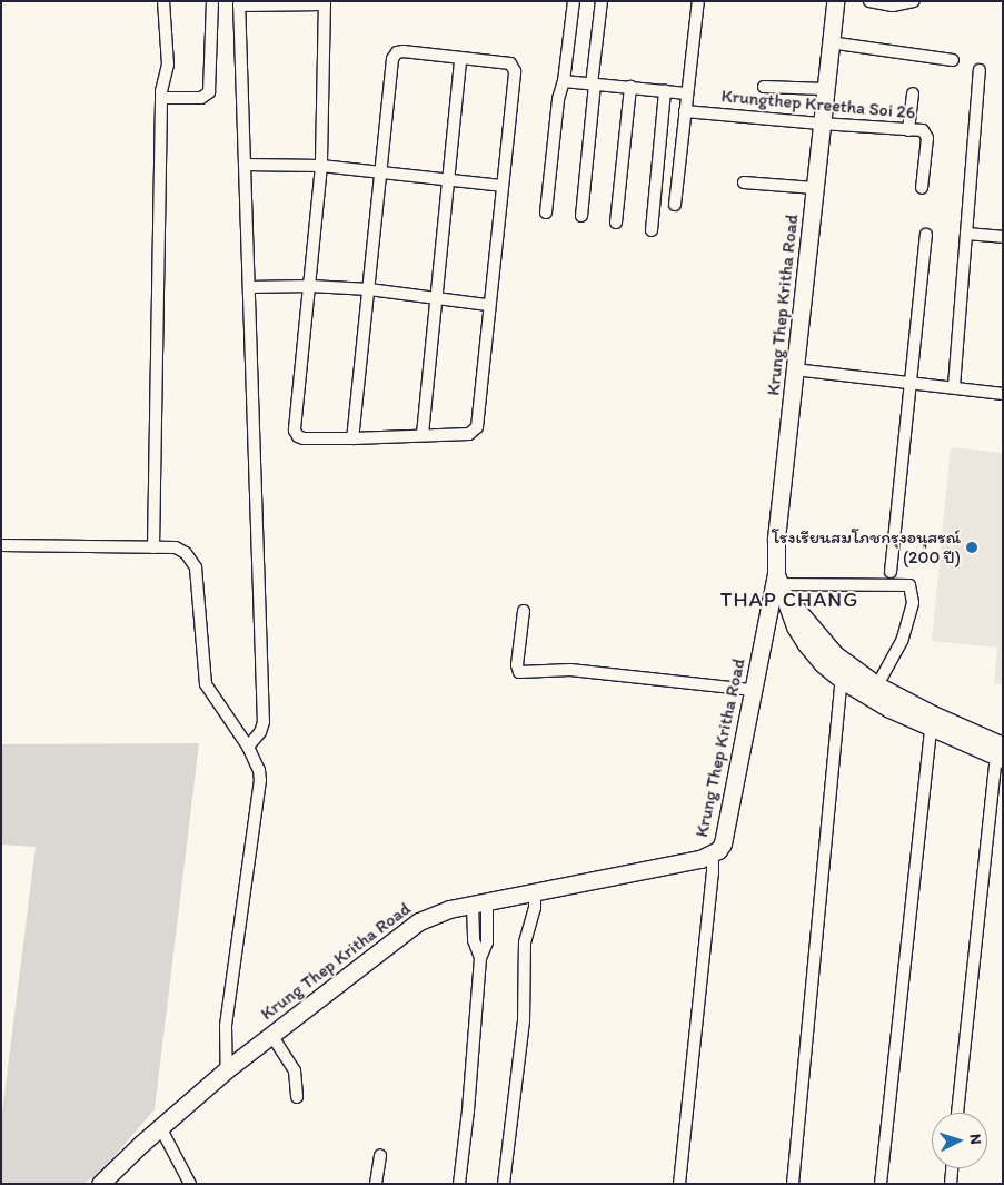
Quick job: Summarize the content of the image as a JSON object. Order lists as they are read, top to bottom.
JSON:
{
  "streets": {
    "main road": ["Krung Thep Kritha Road"],
    "street": ["Krungthep Kreetha Soi 26"]
  },
  "crossings": [
    ["Krungthep Kreetha Soi 26", "Krung Thep Kritha Road"]
  ],
  "districts": ["THAP CHANG"],
  "places": ["โรงเรียนสมโภชกรุงอนุสรณ์ (200 ปี)"],
  "north": "right"
}
